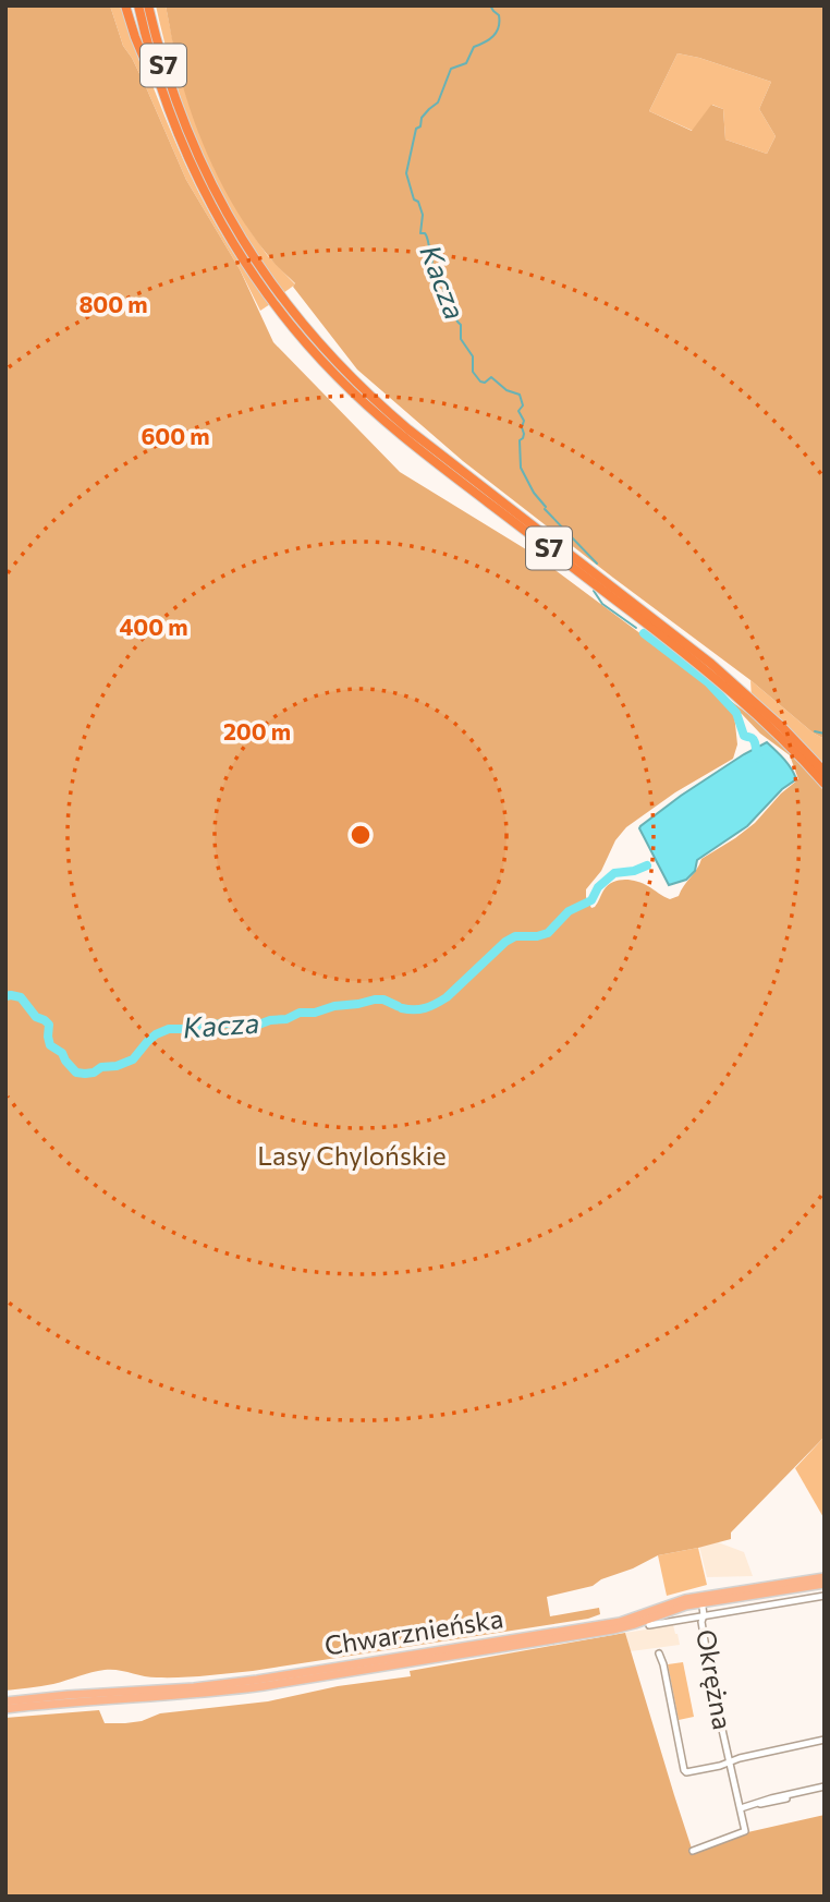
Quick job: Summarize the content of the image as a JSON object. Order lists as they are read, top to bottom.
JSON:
{
  "streets": {
    "highway": ["S7"],
    "main road": ["Chwarznieńska"],
    "street": ["Okrężna"]
  },
  "crossings": [
    ["Chwarznieńska", "Okrężna"]
  ],
  "water": ["Kacza"],
  "parks": ["Lasy Chylońskie"],
  "rings": [
    "800 m",
    "600 m",
    "400 m",
    "200 m"
  ]
}
